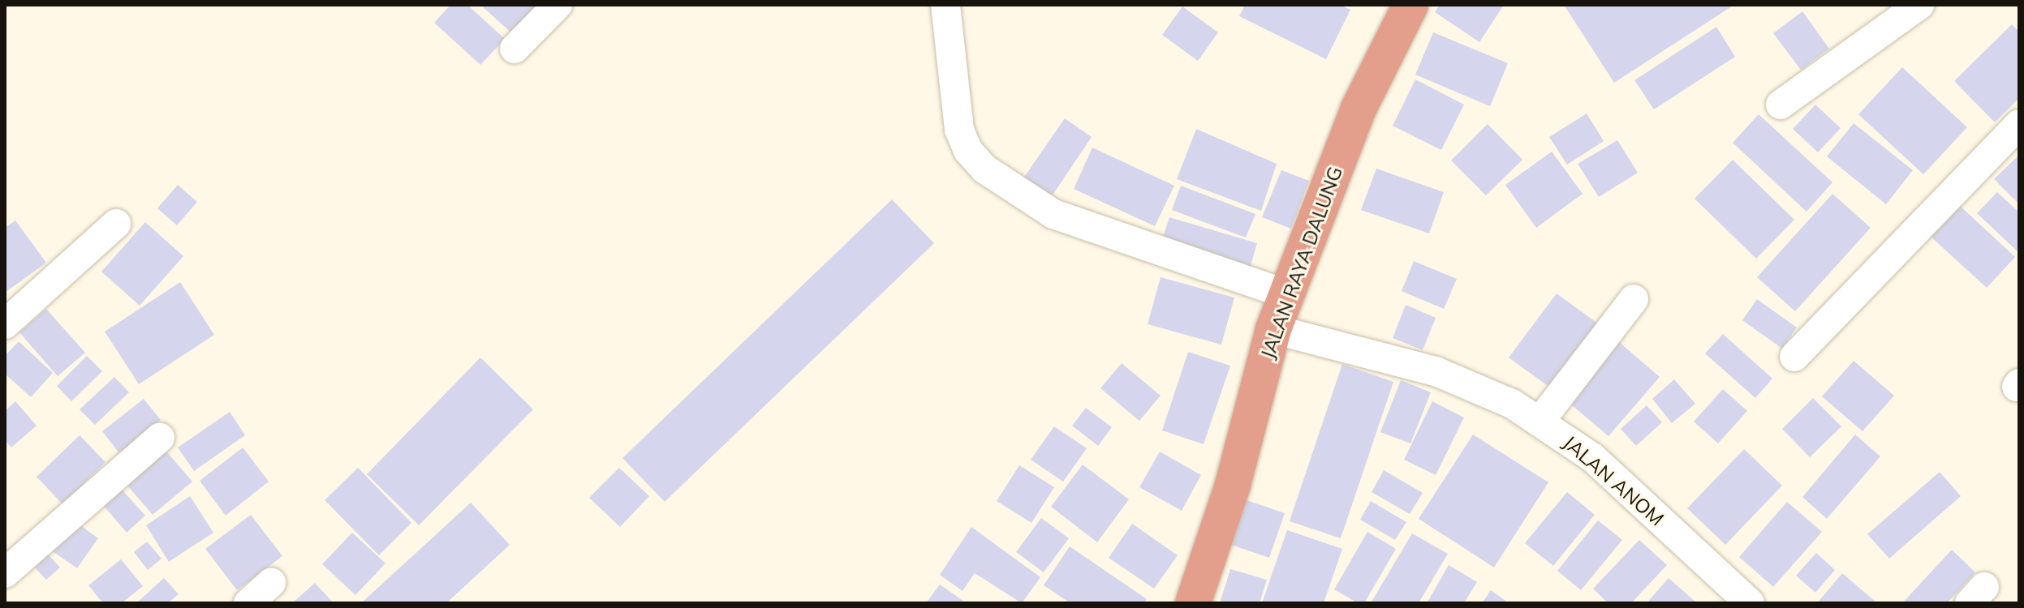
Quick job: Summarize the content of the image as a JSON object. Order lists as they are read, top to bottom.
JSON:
{
  "streets": {
    "main road": ["JALAN RAYA DALUNG"],
    "street": ["JALAN ANOM"]
  },
  "crossings": [
    ["JALAN RAYA DALUNG", "JALAN ANOM"]
  ]
}
